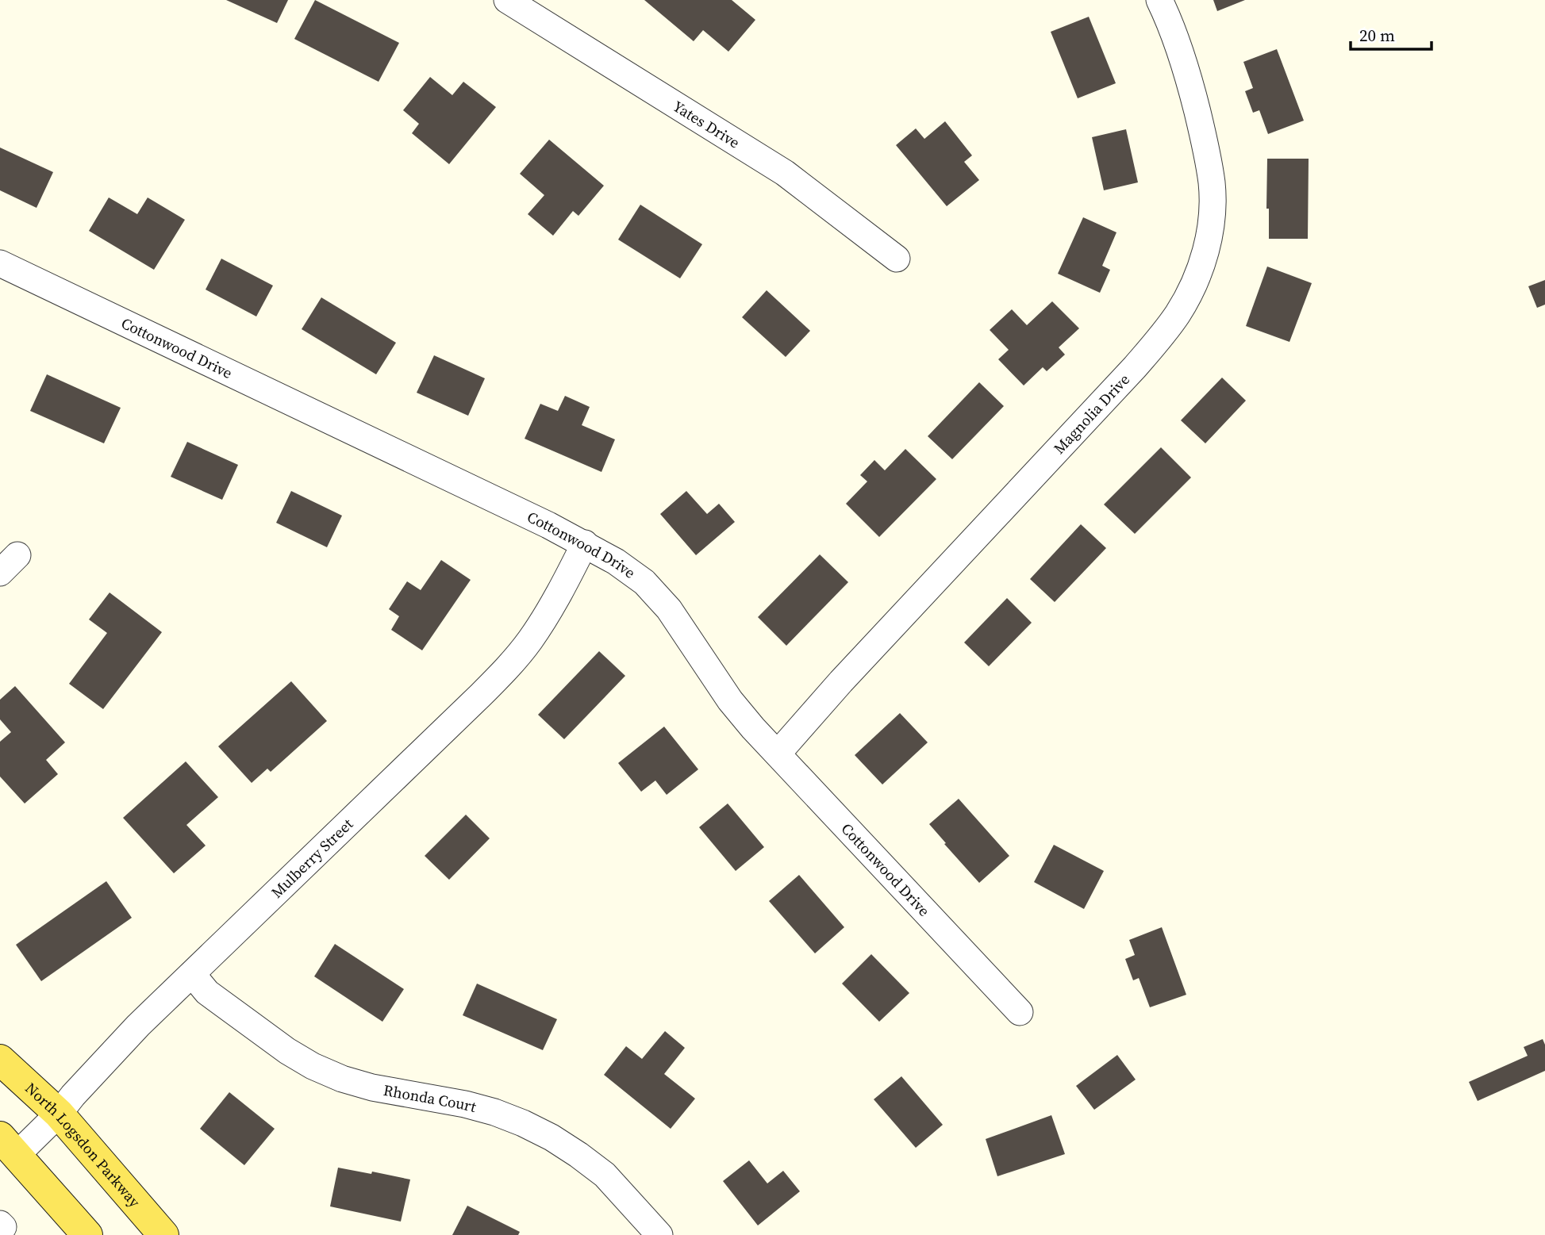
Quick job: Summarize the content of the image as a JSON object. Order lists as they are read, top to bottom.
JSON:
{
  "streets": {
    "main road": ["North Logsdon Parkway"],
    "street": [
      "Yates Drive",
      "Cottonwood Drive",
      "Magnolia Drive",
      "Mulberry Street",
      "Rhonda Court"
    ]
  },
  "crossings": [
    ["Cottonwood Drive", "Magnolia Drive"],
    ["Cottonwood Drive", "Mulberry Street"],
    ["Mulberry Street", "Rhonda Court"],
    ["Mulberry Street", "North Logsdon Parkway"]
  ],
  "scale_bar": "20 m"
}
